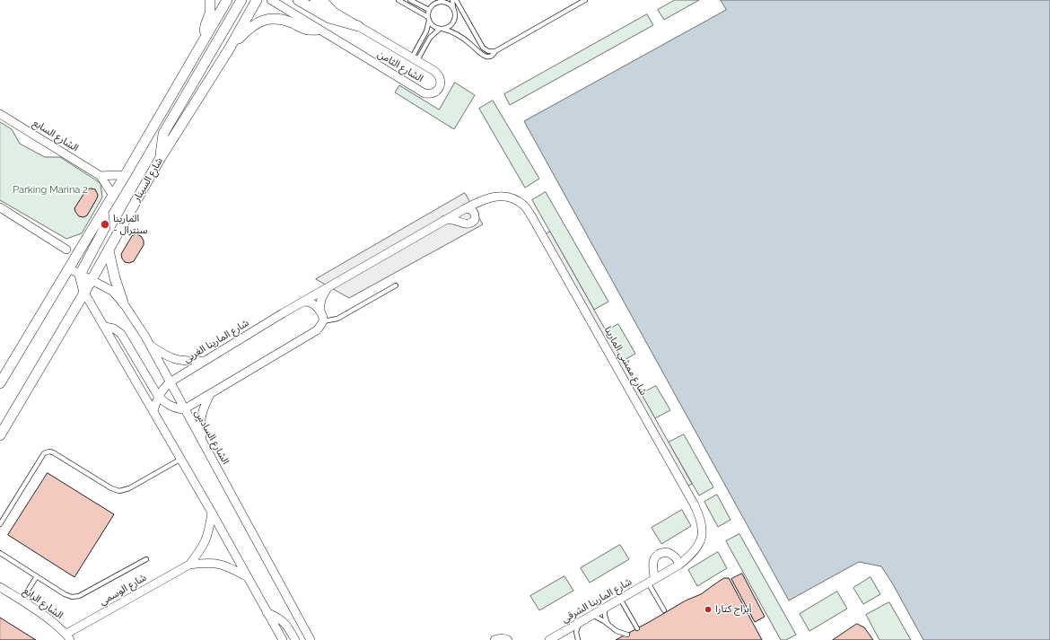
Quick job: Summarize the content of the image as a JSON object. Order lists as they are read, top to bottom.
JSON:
{
  "streets": {
    "street": [
      "الشارع الثامن",
      "الشارع السابع",
      "شارع السينار",
      "شارع المارينا الغربي",
      "شارع ممشي المارينا",
      "الشارع السادس",
      "شارع الوسمي",
      "شارع المارينا الشرقي",
      "الشارع الرابع"
    ]
  },
  "crossings": [
    ["شارع السينار", "الشارع السادس"],
    ["شارع المارينا الغربي", "شارع ممشي المارينا"],
    ["شارع المارينا الغربي", "الشارع السادس"],
    ["شارع ممشي المارينا", "شارع المارينا الشرقي"],
    ["شارع الوسمي", "الشارع الرابع"]
  ],
  "parks": ["Parking Marina 2"],
  "places": ["المارينا - سنترال", "أبراج كتارا"]
}
